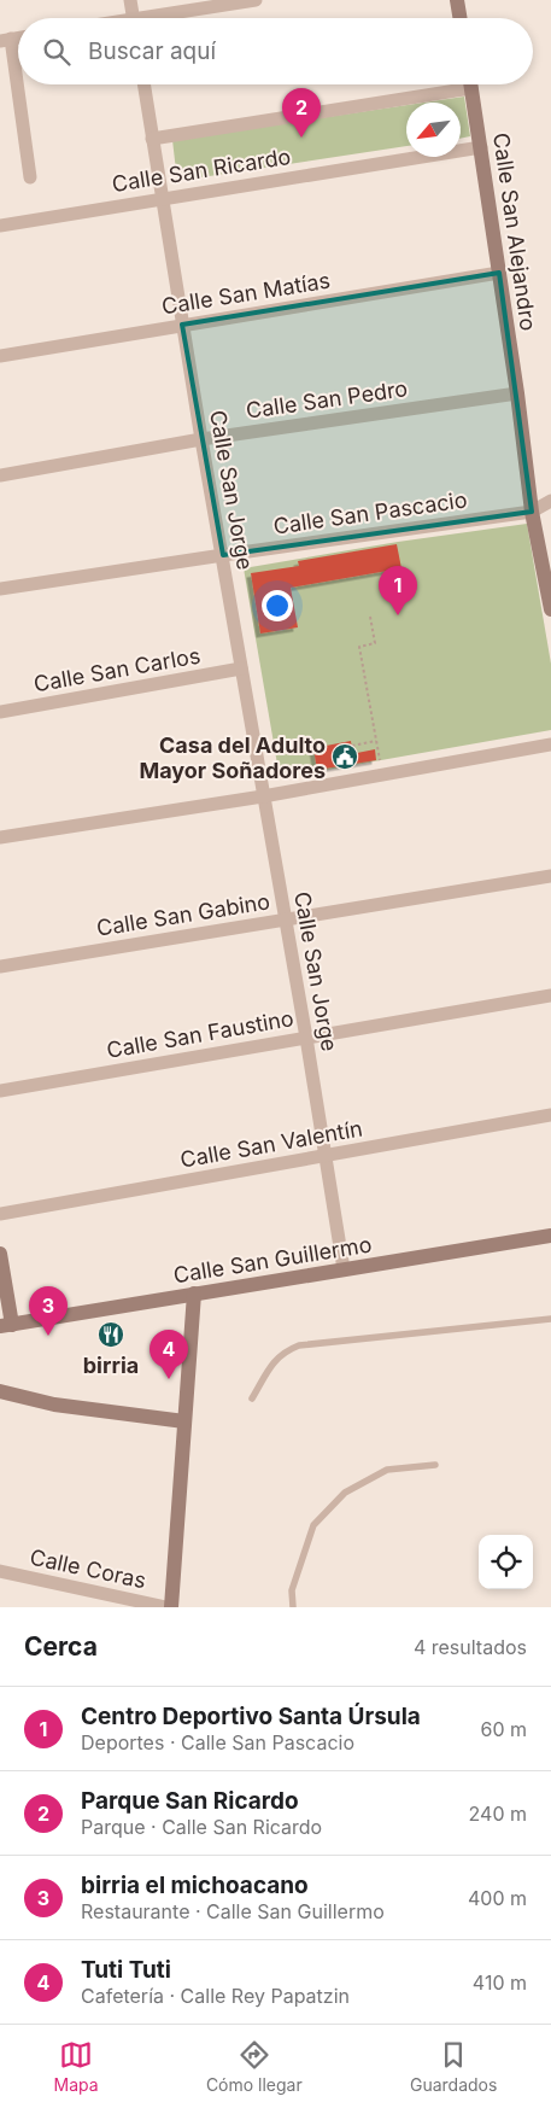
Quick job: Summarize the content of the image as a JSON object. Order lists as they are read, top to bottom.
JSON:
{
  "streets": {
    "street": [
      "Calle San Ricardo",
      "Calle San Alejandro",
      "Calle San Matías",
      "Calle San Pedro",
      "Calle San Jorge",
      "Calle San Pascacio",
      "Calle San Carlos",
      "Calle San Gabino",
      "Calle San Faustino",
      "Calle San Valentín",
      "Calle San Guillermo",
      "Calle Coras"
    ]
  },
  "crossings": [
    ["Calle San Ricardo", "Calle San Alejandro"],
    ["Calle San Ricardo", "Calle San Jorge"],
    ["Calle San Alejandro", "Calle San Matías"],
    ["Calle San Alejandro", "Calle San Pedro"],
    ["Calle San Alejandro", "Calle San Pascacio"],
    ["Calle San Matías", "Calle San Jorge"],
    ["Calle San Pedro", "Calle San Jorge"],
    ["Calle San Jorge", "Calle San Pascacio"],
    ["Calle San Jorge", "Calle San Carlos"],
    ["Calle San Jorge", "Calle San Gabino"],
    ["Calle San Jorge", "Calle San Faustino"],
    ["Calle San Jorge", "Calle San Valentín"],
    ["Calle San Jorge", "Calle San Guillermo"]
  ],
  "places": {
    "public building": ["Casa del Adulto Mayor Soñadores"],
    "restaurant": ["birria"]
  },
  "north": "bottom left",
  "page": {
    "search": "Buscar aquí",
    "pins": [
      "2",
      "1",
      "3",
      "4"
    ],
    "heading": ["Cerca", "4 resultados"],
    "list": [
      {
        "mark": "1",
        "name": "Centro Deportivo Santa Úrsula",
        "note": "Deportes · Calle San Pascacio",
        "value": "60 m"
      },
      {
        "mark": "2",
        "name": "Parque San Ricardo",
        "note": "Parque · Calle San Ricardo",
        "value": "240 m"
      },
      {
        "mark": "3",
        "name": "birria el michoacano",
        "note": "Restaurante · Calle San Guillermo",
        "value": "400 m"
      },
      {
        "mark": "4",
        "name": "Tuti Tuti",
        "note": "Cafetería · Calle Rey Papatzin",
        "value": "410 m"
      }
    ],
    "nav": ["Mapa", "Cómo llegar", "Guardados"]
  }
}
